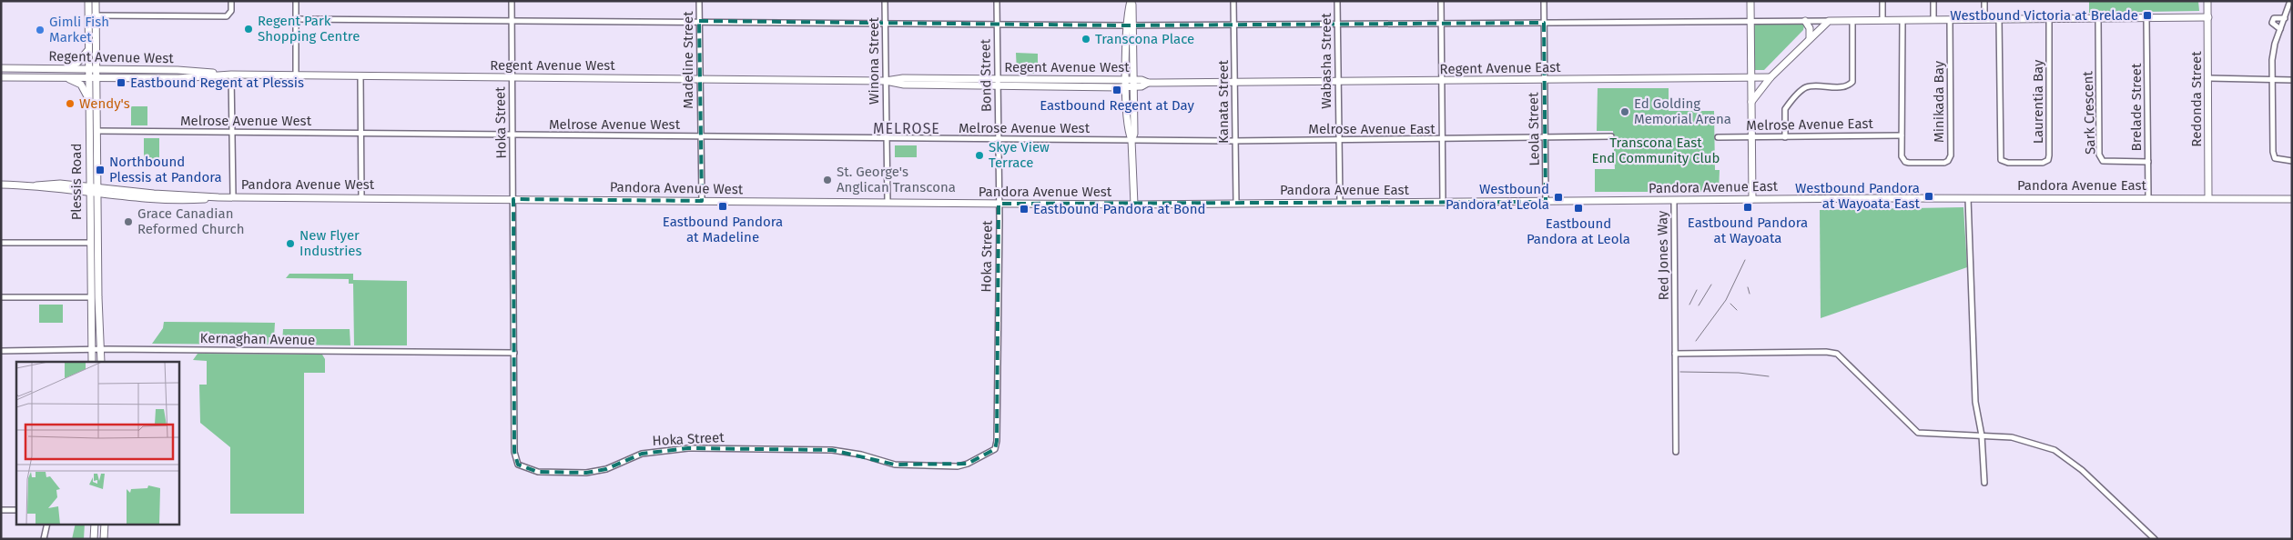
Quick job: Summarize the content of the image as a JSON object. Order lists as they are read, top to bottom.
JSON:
{
  "streets": {
    "main road": [
      "Regent Avenue West",
      "Regent Avenue East",
      "Redonda Street",
      "Plessis Road",
      "Pandora Avenue West",
      "Pandora Avenue East"
    ],
    "street": [
      "Madeline Street",
      "Winona Street",
      "Wabasha Street",
      "Bond Street",
      "Kanata Street",
      "Minikada Bay",
      "Laurentia Bay",
      "Brelade Street",
      "Sark Crescent",
      "Melrose Avenue West",
      "Hoka Street",
      "Melrose Avenue East",
      "Leola Street",
      "Red Jones Way",
      "Kernaghan Avenue"
    ]
  },
  "crossings": [
    ["Regent Avenue West", "Madeline Street"],
    ["Regent Avenue West", "Winona Street"],
    ["Regent Avenue West", "Regent Avenue East"],
    ["Regent Avenue West", "Bond Street"],
    ["Regent Avenue West", "Hoka Street"],
    ["Regent Avenue West", "Plessis Road"],
    ["Madeline Street", "Melrose Avenue West"],
    ["Madeline Street", "Pandora Avenue West"],
    ["Winona Street", "Melrose Avenue West"],
    ["Winona Street", "Pandora Avenue West"],
    ["Wabasha Street", "Regent Avenue East"],
    ["Wabasha Street", "Melrose Avenue East"],
    ["Wabasha Street", "Pandora Avenue East"],
    ["Regent Avenue East", "Kanata Street"],
    ["Regent Avenue East", "Leola Street"],
    ["Bond Street", "Melrose Avenue West"],
    ["Bond Street", "Hoka Street"],
    ["Bond Street", "Pandora Avenue West"],
    ["Redonda Street", "Pandora Avenue East"],
    ["Kanata Street", "Melrose Avenue East"],
    ["Kanata Street", "Pandora Avenue East"],
    ["Minikada Bay", "Melrose Avenue East"],
    ["Brelade Street", "Sark Crescent"],
    ["Brelade Street", "Pandora Avenue East"],
    ["Melrose Avenue West", "Hoka Street"],
    ["Melrose Avenue West", "Melrose Avenue East"],
    ["Melrose Avenue West", "Plessis Road"],
    ["Hoka Street", "Pandora Avenue West"],
    ["Hoka Street", "Kernaghan Avenue"],
    ["Melrose Avenue East", "Leola Street"],
    ["Leola Street", "Pandora Avenue East"],
    ["Plessis Road", "Pandora Avenue West"],
    ["Plessis Road", "Kernaghan Avenue"],
    ["Pandora Avenue West", "Pandora Avenue East"],
    ["Pandora Avenue East", "Red Jones Way"]
  ],
  "districts": ["MELROSE"],
  "parks": ["Transcona East End Community Club"],
  "places": {
    "transit": [
      "Westbound Victoria at Brelade",
      "Eastbound Regent at Plessis",
      "Eastbound Regent at Day",
      "Northbound Plessis at Pandora",
      "Westbound Pandora at Wayoata East",
      "Westbound Pandora at Leola",
      "Eastbound Pandora at Madeline",
      "Eastbound Pandora at Wayoata",
      "Eastbound Pandora at Leola",
      "Eastbound Pandora at Bond"
    ],
    "other": [
      "Regent Park Shopping Centre",
      "Gimli Fish Market",
      "Transcona Place",
      "Wendy's",
      "Ed Golding Memorial Arena",
      "Skye View Terrace",
      "St. George's Anglican Transcona",
      "Grace Canadian Reformed Church",
      "New Flyer Industries"
    ]
  }
}
